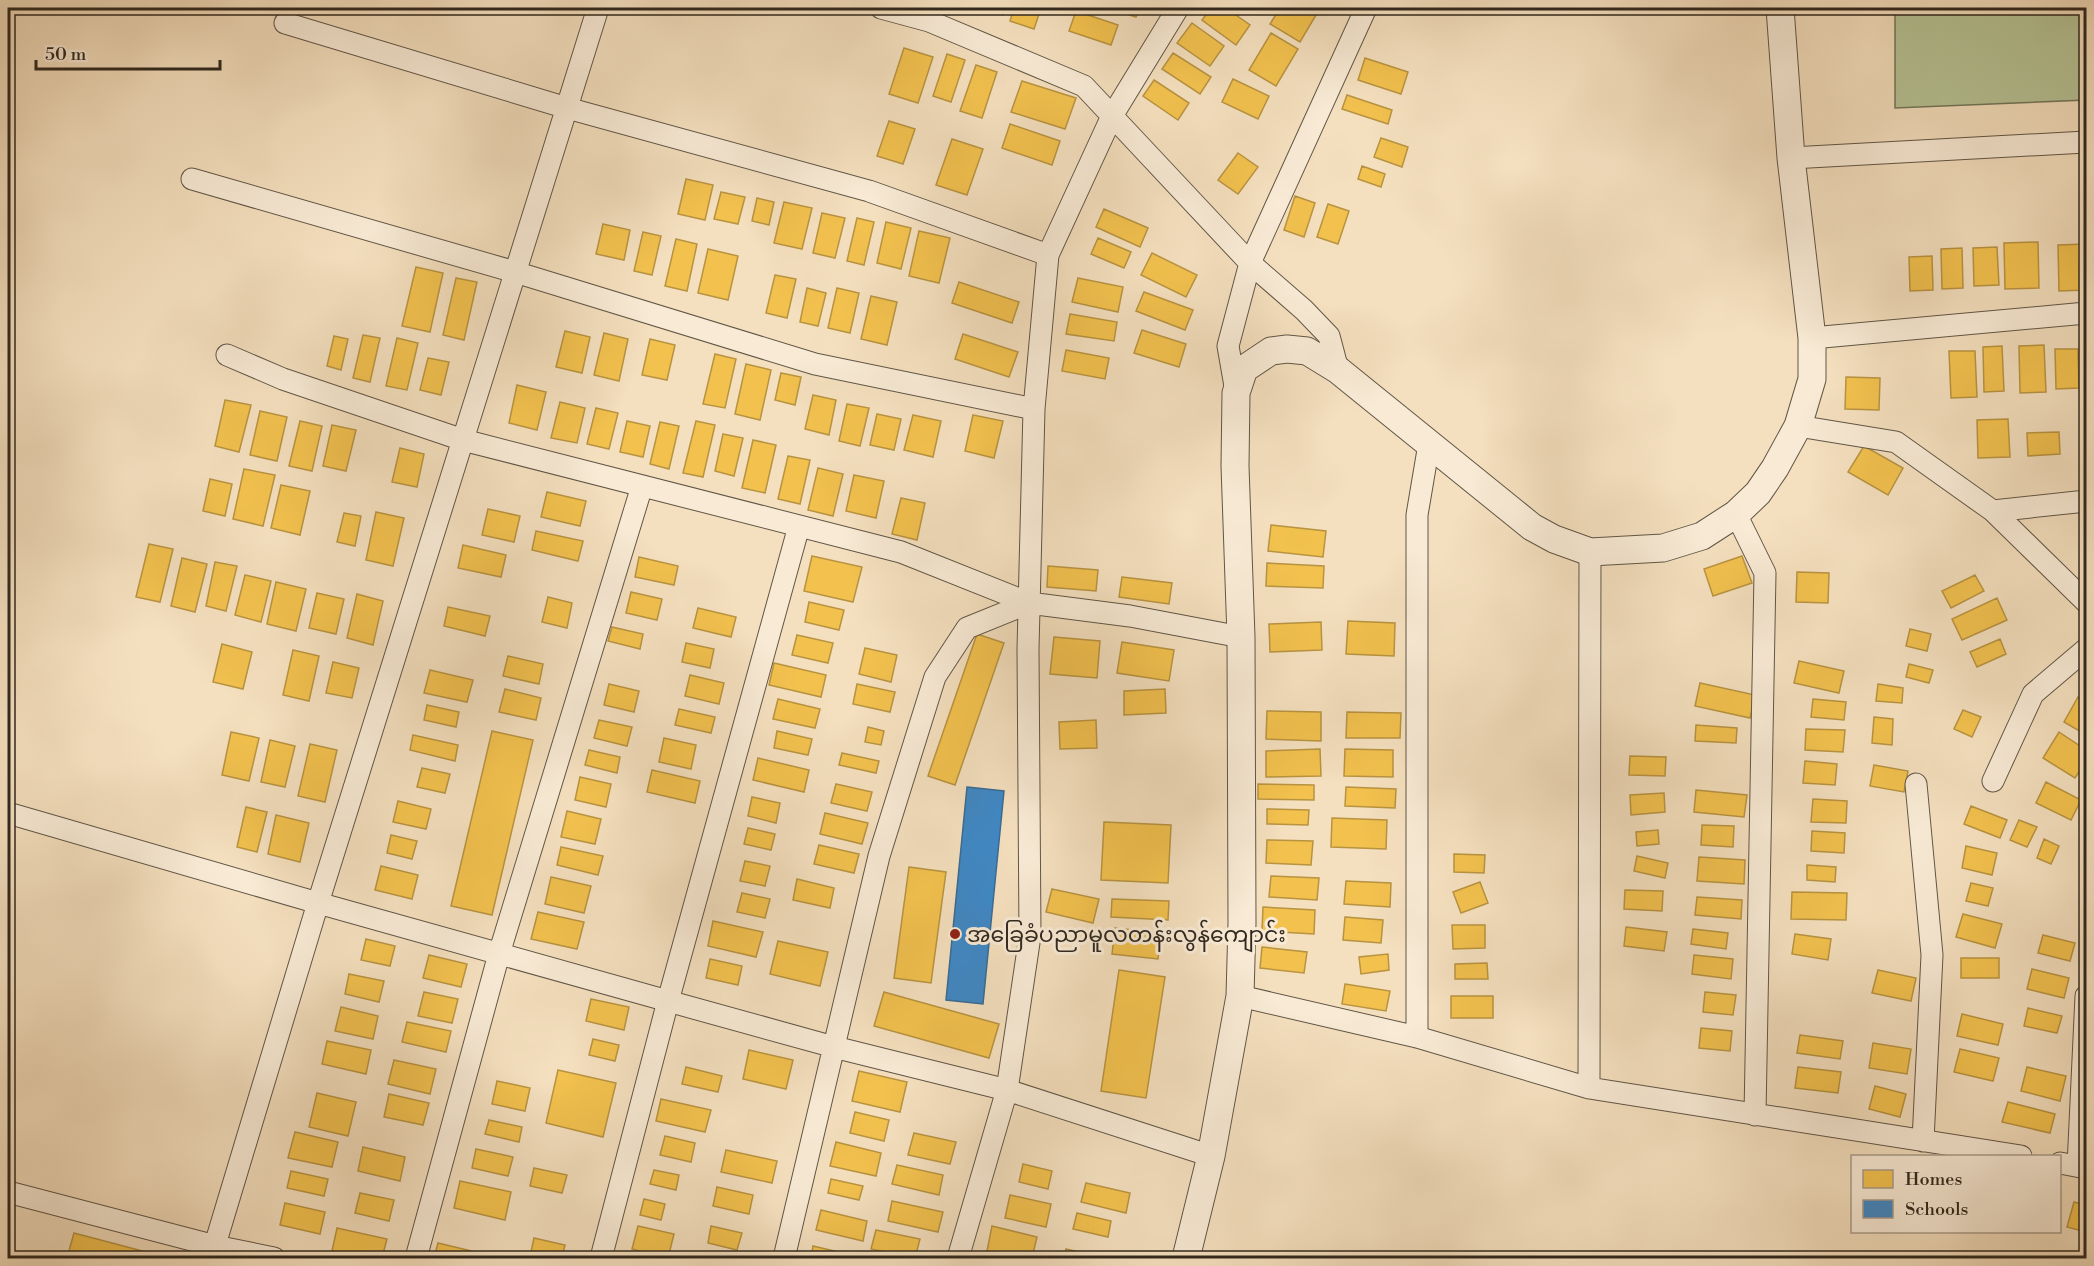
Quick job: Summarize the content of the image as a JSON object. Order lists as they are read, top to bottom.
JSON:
{
  "places": ["အခြေခံပညာမူလတန်းလွန်ကျောင်း"],
  "legend": ["Homes", "Schools"],
  "scale_bar": "50 m"
}
